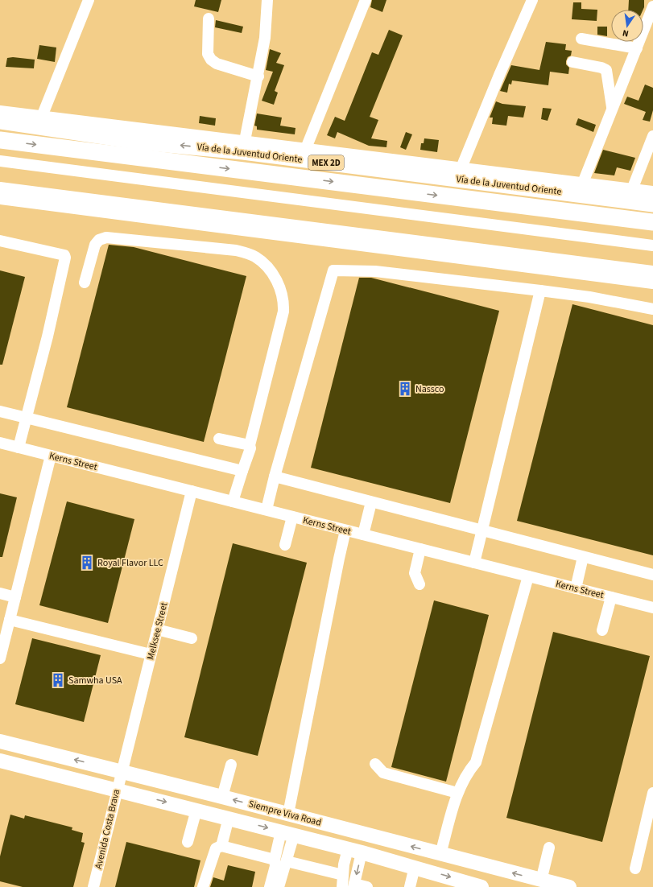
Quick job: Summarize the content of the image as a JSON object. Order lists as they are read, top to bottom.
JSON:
{
  "streets": {
    "highway": ["Vía de la Juventud Oriente", "MEX 2D"],
    "main road": ["Siempre Viva Road"],
    "street": ["Kerns Street", "Melksee Street", "Avenida Costa Brava"]
  },
  "crossings": [
    ["Kerns Street", "Melksee Street"],
    ["Melksee Street", "Siempre Viva Road"],
    ["Melksee Street", "Avenida Costa Brava"],
    ["Siempre Viva Road", "Avenida Costa Brava"]
  ],
  "places": {
    "building": ["Nassco", "Royal Flavor LLC", "Samwha USA"]
  },
  "north": "bottom"
}
